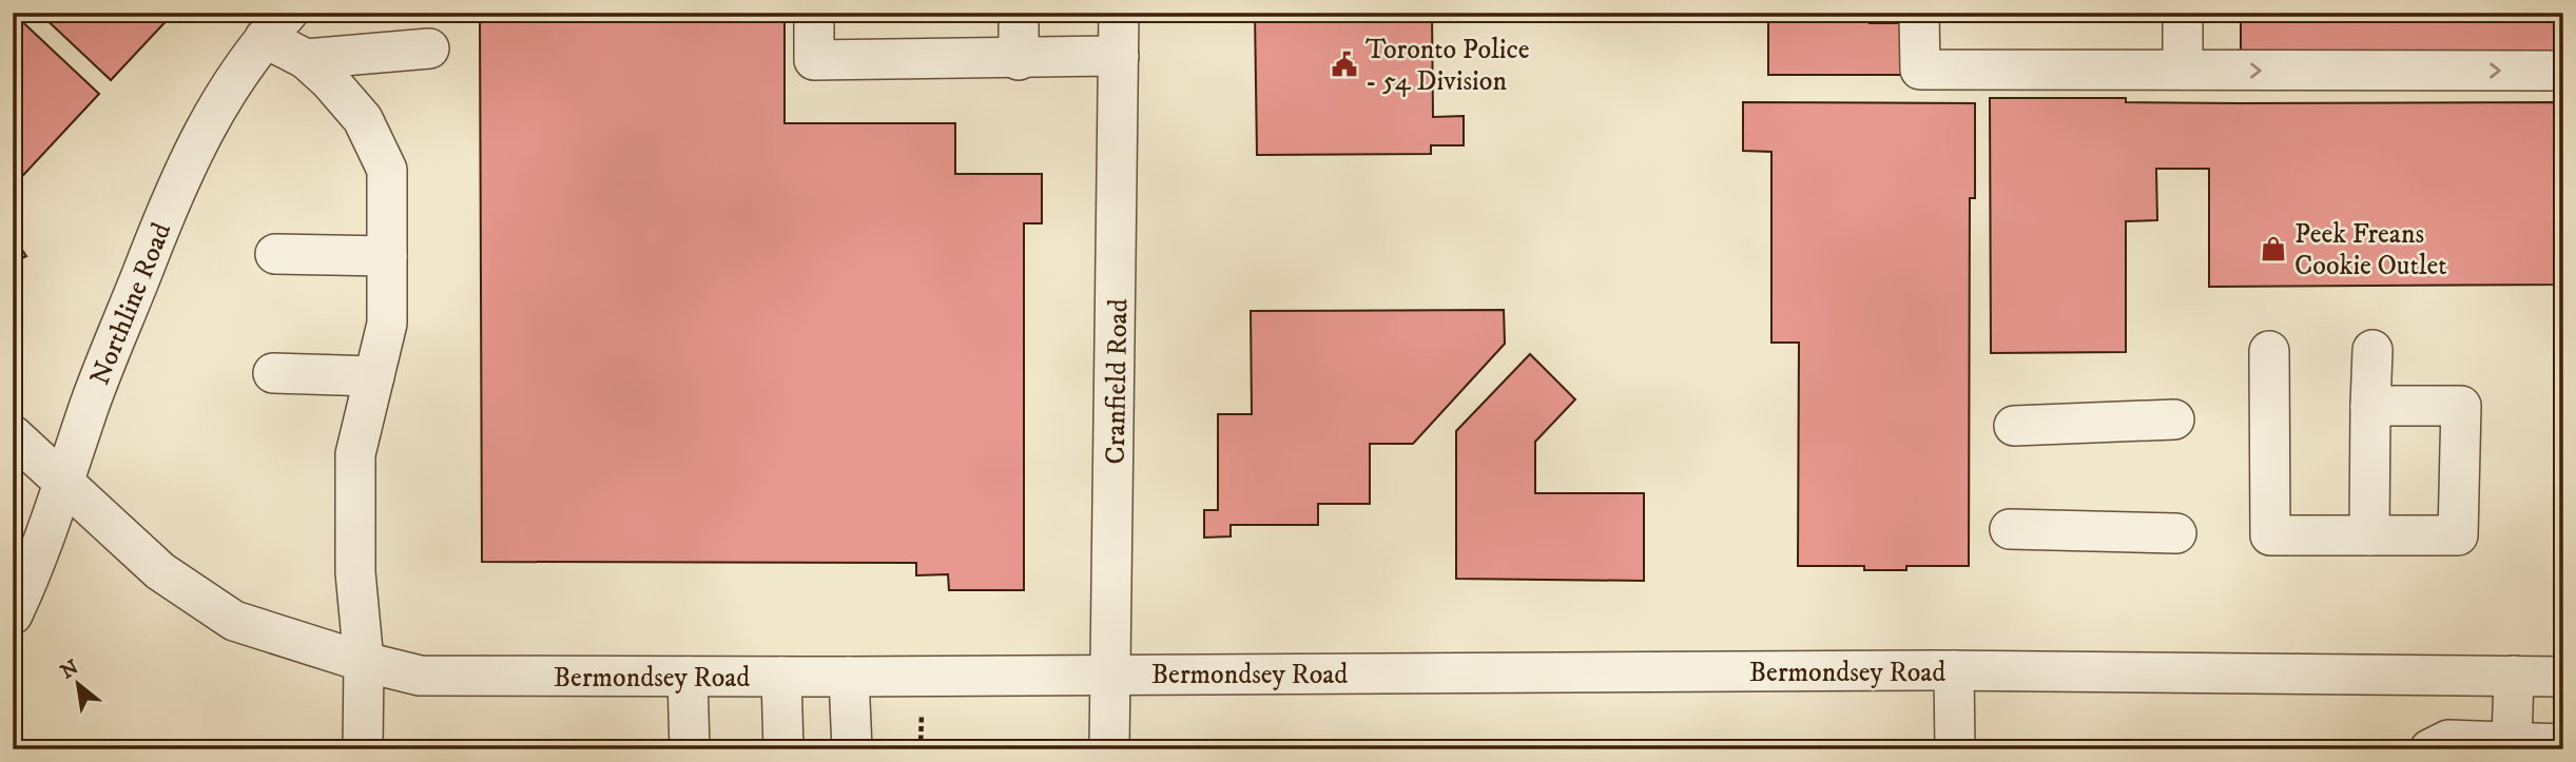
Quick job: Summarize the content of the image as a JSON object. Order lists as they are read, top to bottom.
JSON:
{
  "streets": {
    "street": ["Northline Road", "Cranfield Road", "Bermondsey Road"]
  },
  "crossings": [
    ["Northline Road", "Bermondsey Road"],
    ["Cranfield Road", "Bermondsey Road"]
  ],
  "places": {
    "public building": ["Toronto Police - 54 Division"],
    "shop": ["Peek Freans Cookie Outlet"]
  },
  "north": "top left"
}
